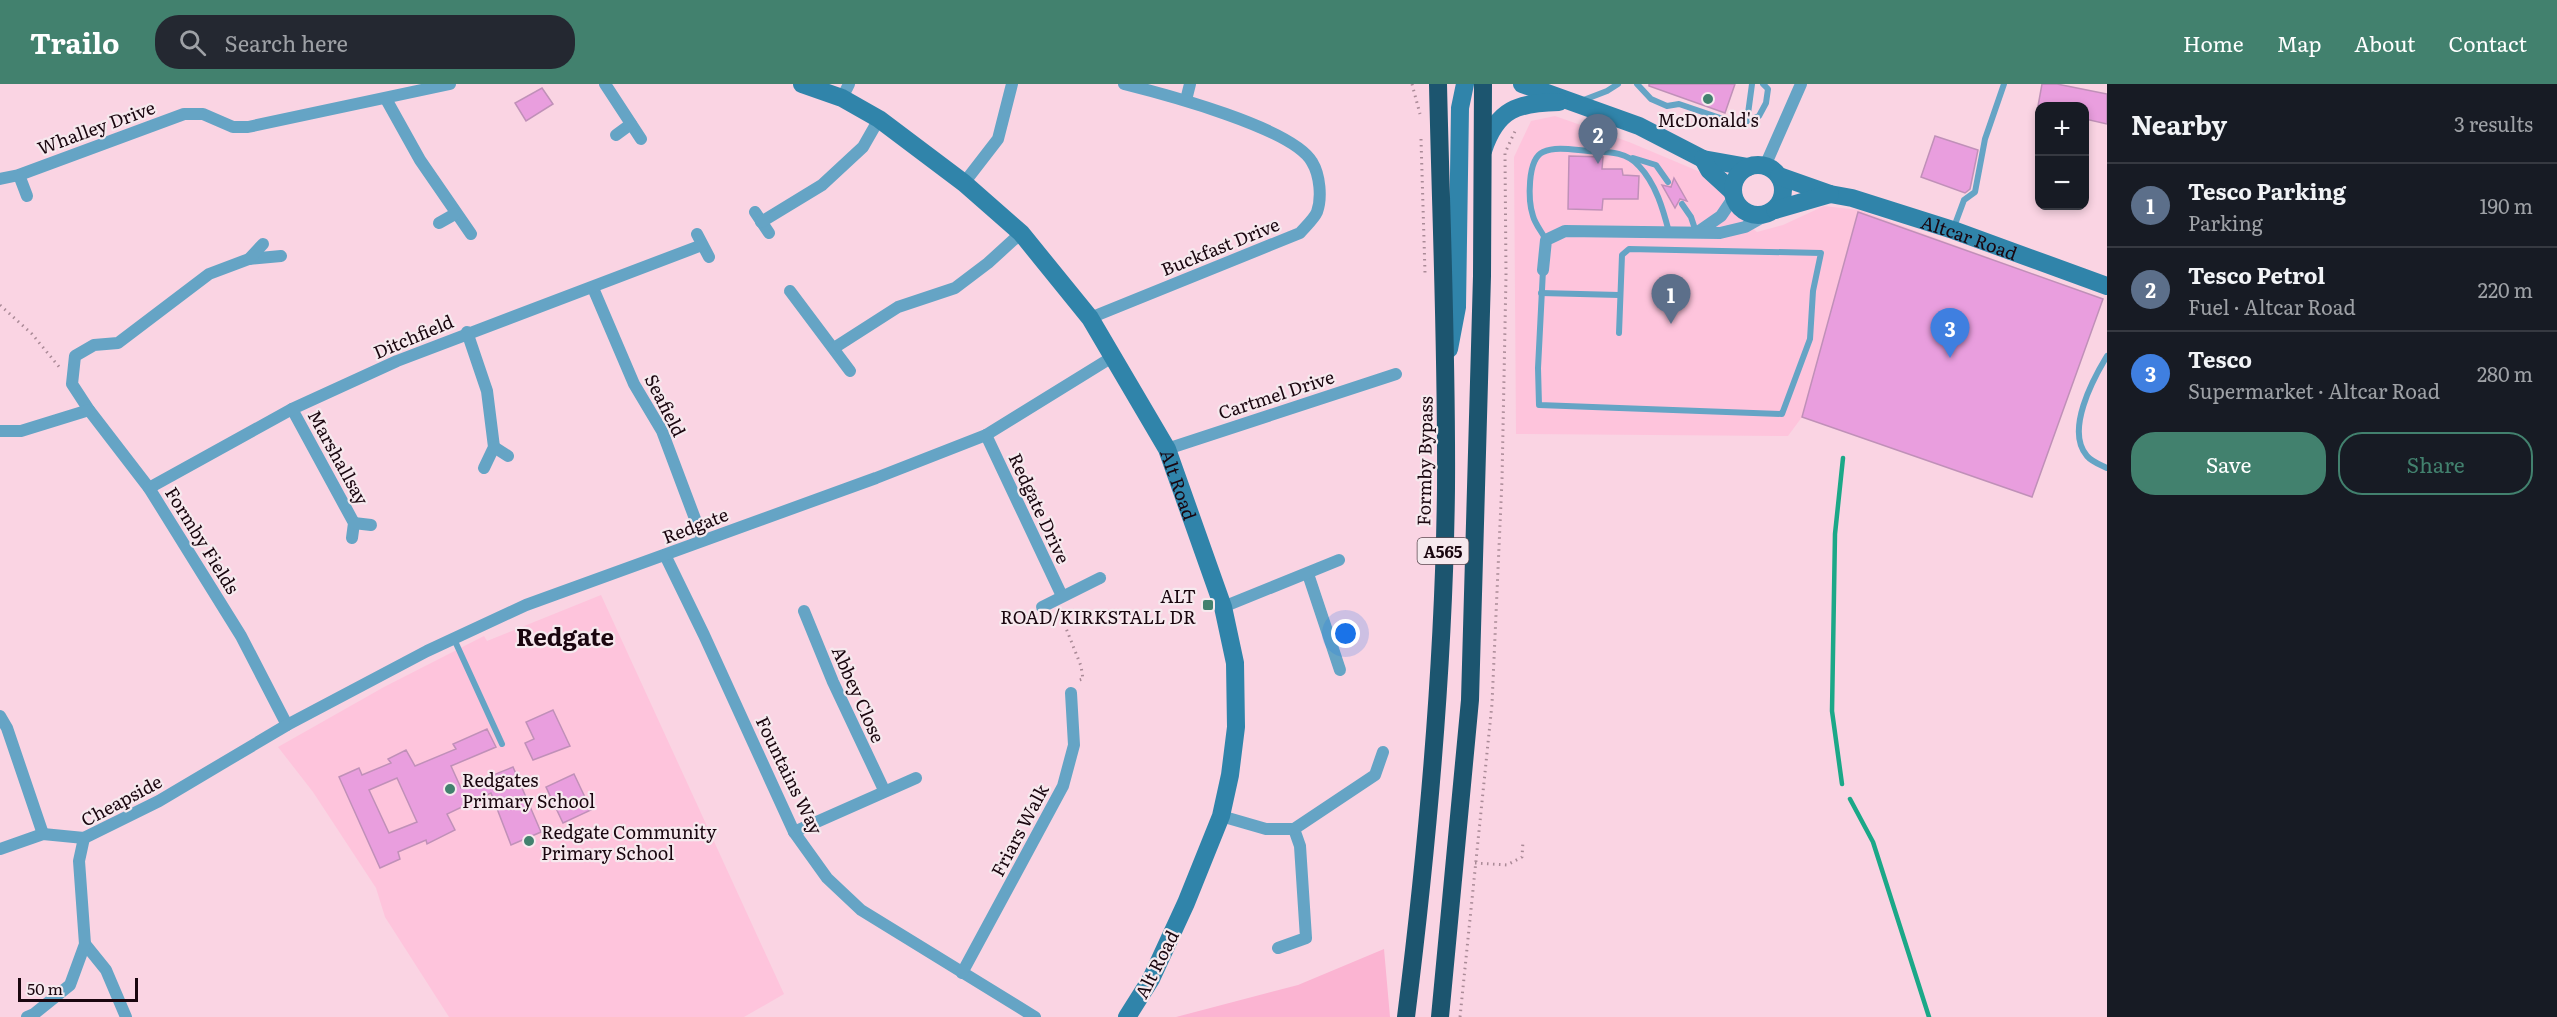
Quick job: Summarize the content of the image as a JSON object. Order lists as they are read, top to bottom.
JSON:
{
  "streets": {
    "highway": ["Formby Bypass", "A565"],
    "main road": ["Altcar Road", "Alt Road"],
    "street": [
      "Whalley Drive",
      "Buckfast Drive",
      "Ditchfield",
      "Cartmel Drive",
      "Seafield",
      "Marshallsay",
      "Redgate Drive",
      "Redgate",
      "Formby Fields",
      "Abbey Close",
      "Fountains Way",
      "Cheapside",
      "Friars Walk"
    ]
  },
  "crossings": [
    ["Buckfast Drive", "Alt Road"],
    ["Ditchfield", "Seafield"],
    ["Ditchfield", "Marshallsay"],
    ["Ditchfield", "Formby Fields"],
    ["Cartmel Drive", "Alt Road"],
    ["Seafield", "Redgate"],
    ["Alt Road", "Redgate"],
    ["Redgate Drive", "Redgate"],
    ["Redgate", "Formby Fields"],
    ["Redgate", "Fountains Way"],
    ["Redgate", "Cheapside"],
    ["Formby Fields", "Cheapside"],
    ["Fountains Way", "Friars Walk"]
  ],
  "districts": ["Redgate"],
  "places": {
    "other": ["McDonald's", "Redgates Primary School", "Redgate Community Primary School"],
    "transit": ["ALT ROAD/KIRKSTALL DR"]
  },
  "scale_bar": "50 m",
  "page": {
    "header": "Trailo",
    "search": "Search here",
    "nav": [
      "Home",
      "Map",
      "About",
      "Contact"
    ],
    "heading": ["Nearby", "3 results"],
    "map_buttons": ["+", "−"],
    "pins": ["2", "1", "3"],
    "list": [
      {
        "mark": "1",
        "name": "Tesco Parking",
        "note": "Parking",
        "value": "190 m"
      },
      {
        "mark": "2",
        "name": "Tesco Petrol",
        "note": "Fuel · Altcar Road",
        "value": "220 m"
      },
      {
        "mark": "3",
        "name": "Tesco",
        "note": "Supermarket · Altcar Road",
        "value": "280 m"
      }
    ],
    "buttons": ["Save", "Share"],
    "scale": "50 m"
  }
}
